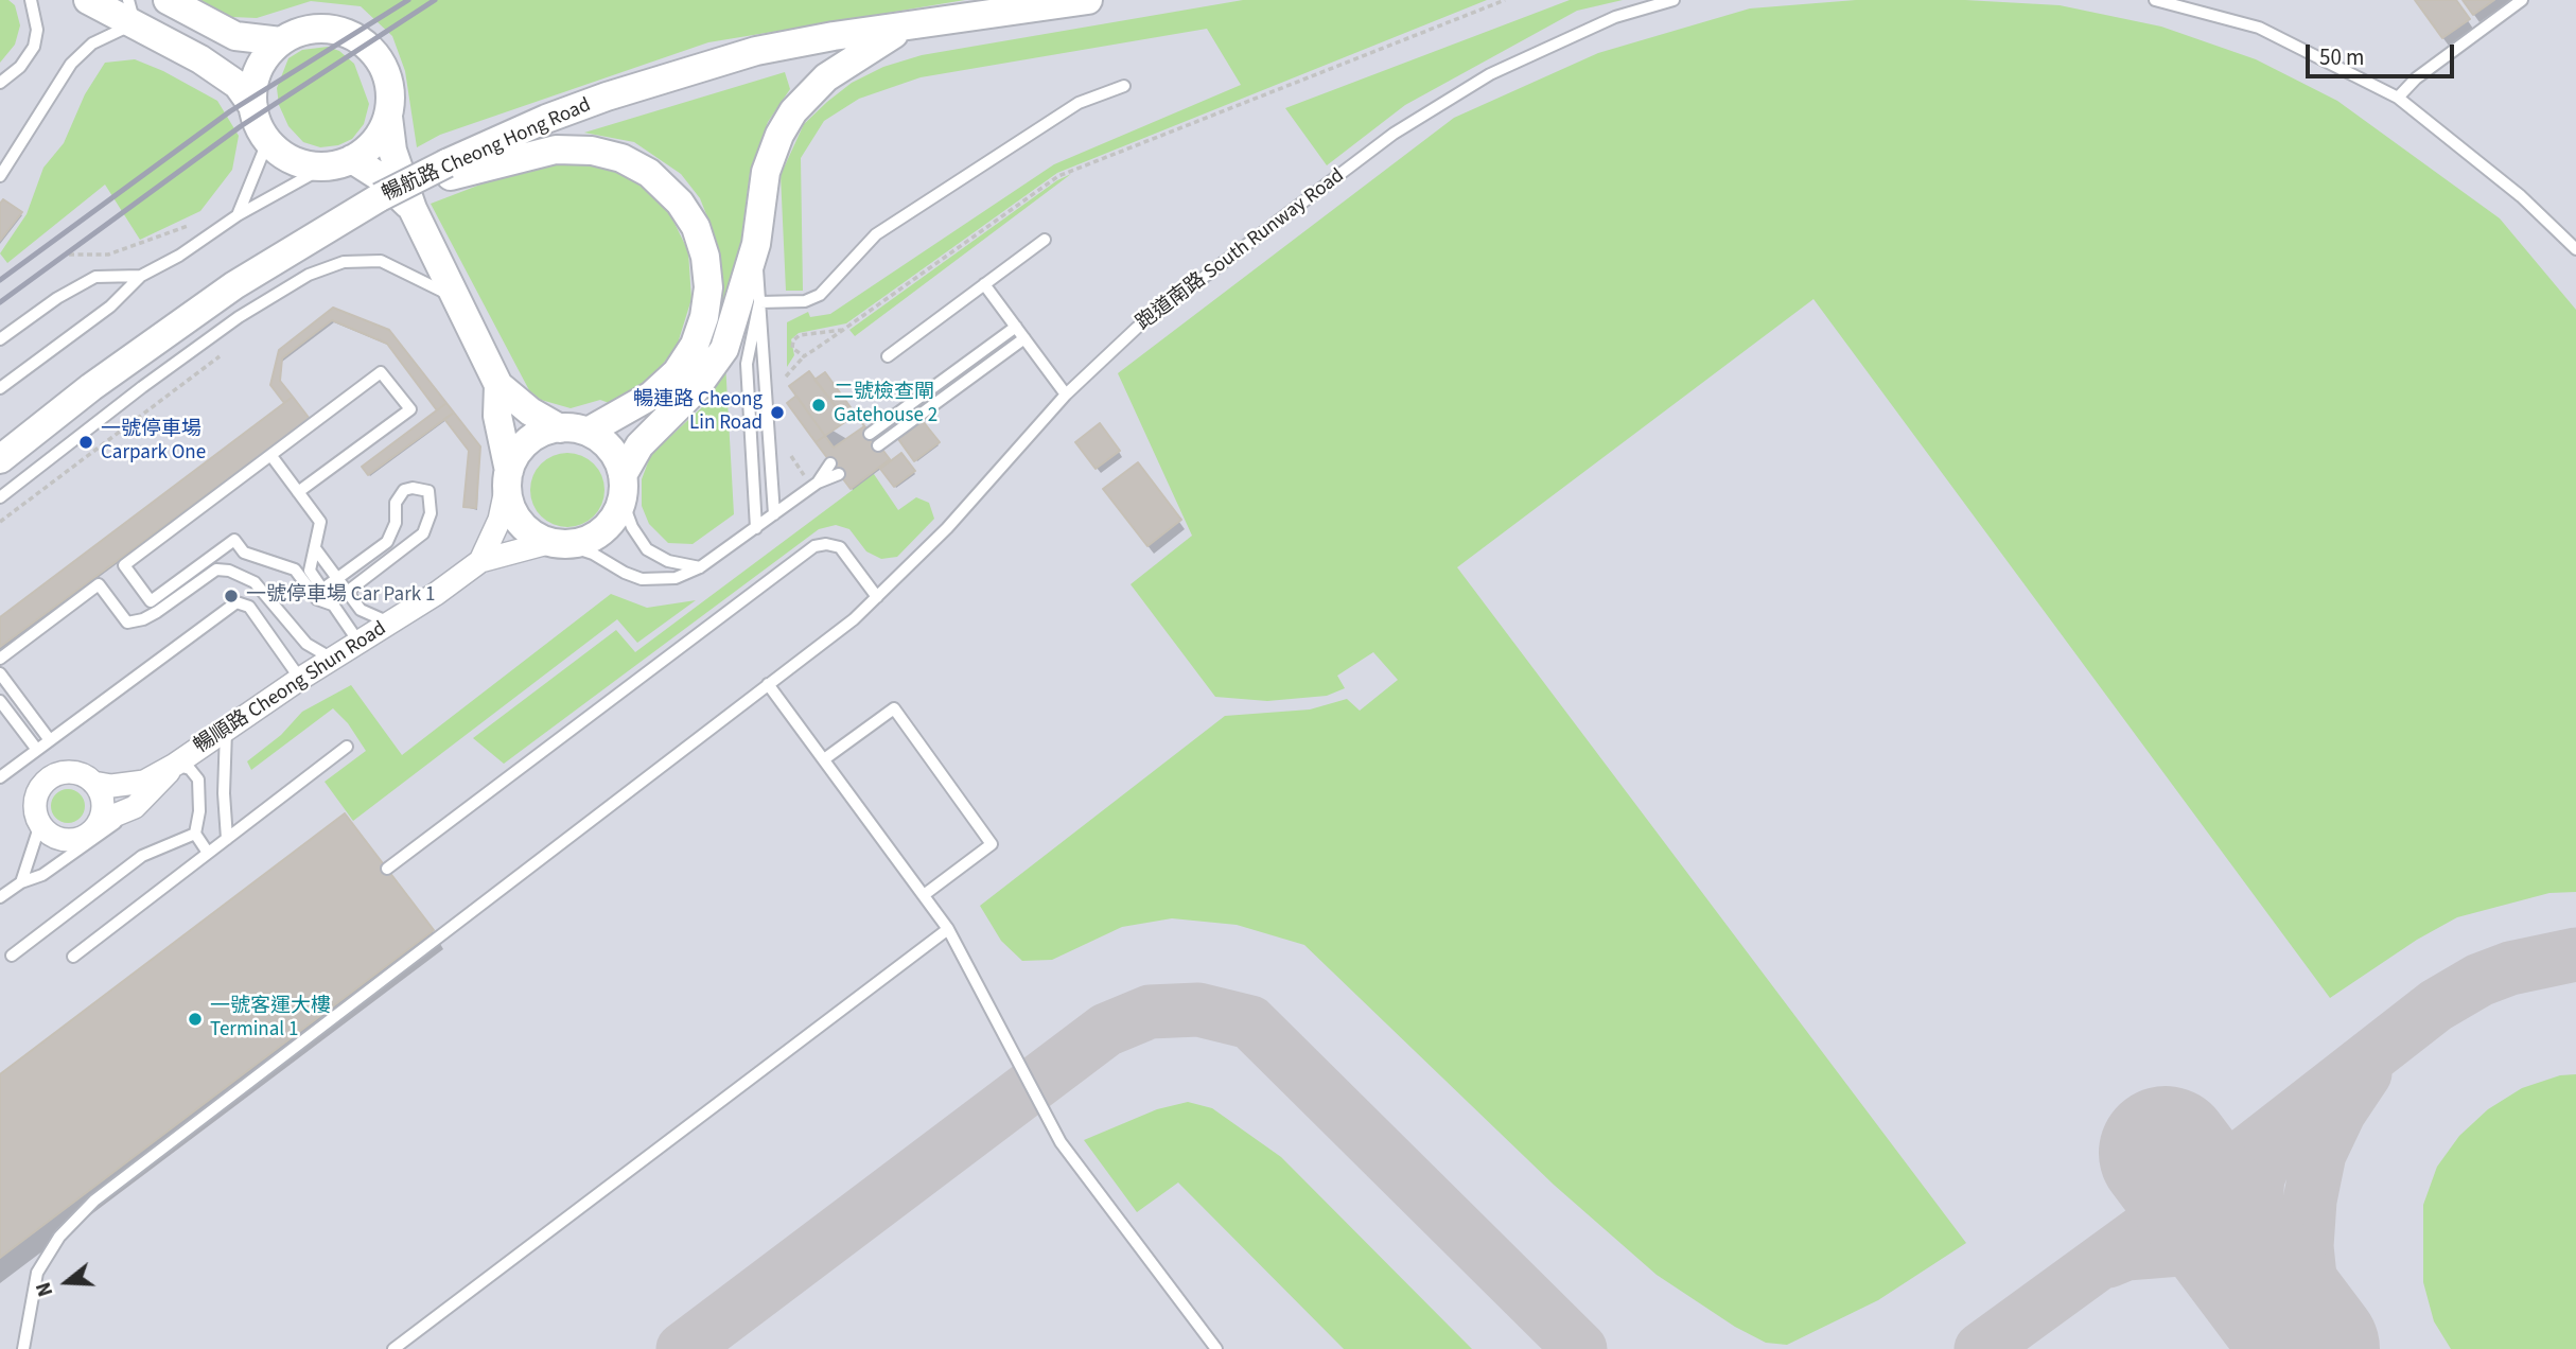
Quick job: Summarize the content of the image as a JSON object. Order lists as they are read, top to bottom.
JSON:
{
  "streets": {
    "street": ["暢航路 Cheong Hong Road", "暢順路 Cheong Shun Road"],
    "lane": ["跑道南路 South Runway Road"]
  },
  "places": [
    "二號檢查閘 Gatehouse 2",
    "暢連路 Cheong Lin Road",
    "一號停車場 Carpark One",
    "一號停車場 Car Park 1",
    "一號客運大樓 Terminal 1"
  ],
  "scale_bar": "50 m",
  "north": "left"
}
